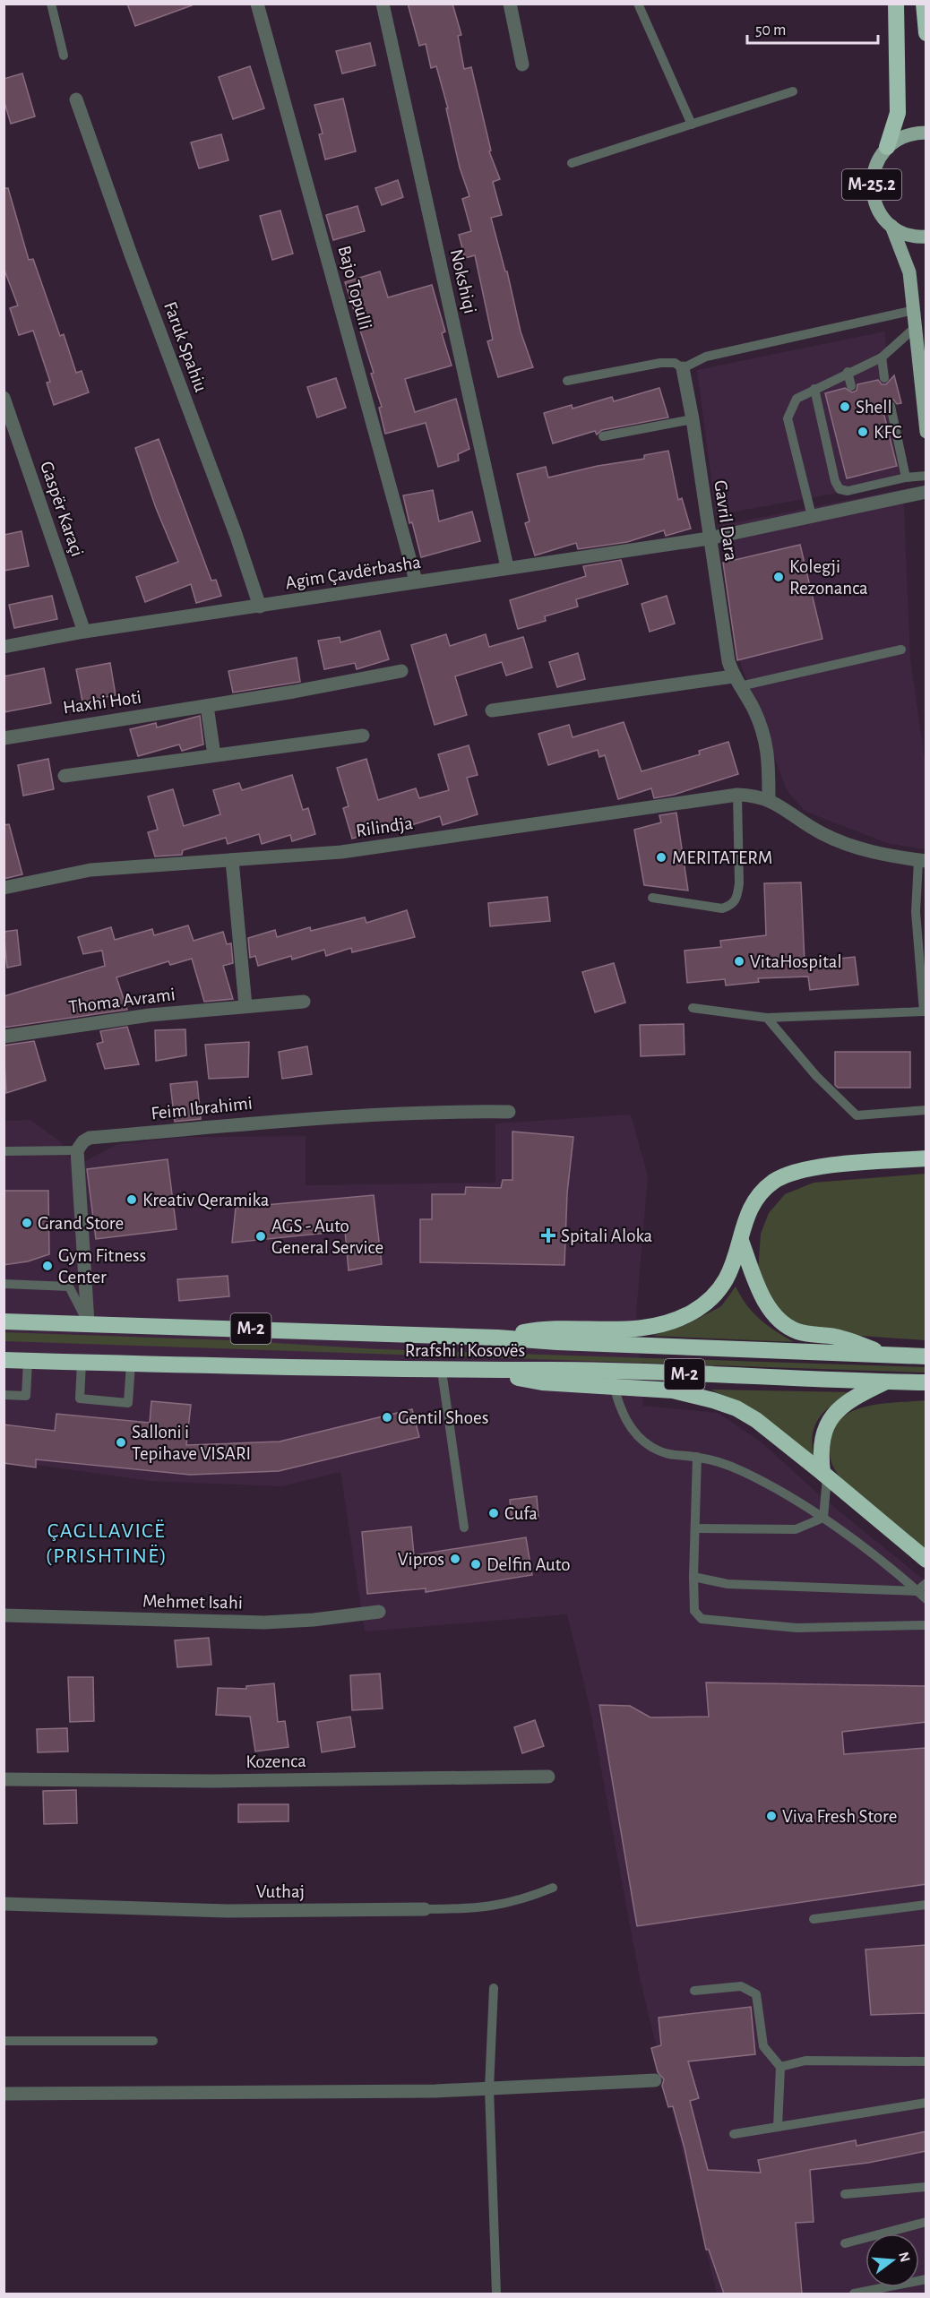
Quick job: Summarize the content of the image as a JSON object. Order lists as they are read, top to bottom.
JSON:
{
  "streets": {
    "highway": ["M-2", "Rrafshi i Kosovës"],
    "main road": ["M-25.2"],
    "street": [
      "Nokshiqi",
      "Bajo Topulli",
      "Faruk Spahiu",
      "Gaspër Karaçi",
      "Gavril Dara",
      "Agim Çavdërbasha",
      "Haxhi Hoti",
      "Rilindja",
      "Thoma Avrami",
      "Feim Ibrahimi",
      "Mehmet Isahi",
      "Kozenca",
      "Vuthaj"
    ]
  },
  "crossings": [
    ["Nokshiqi", "Agim Çavdërbasha"],
    ["Bajo Topulli", "Agim Çavdërbasha"],
    ["Faruk Spahiu", "Agim Çavdërbasha"],
    ["Gaspër Karaçi", "Agim Çavdërbasha"],
    ["Gavril Dara", "Agim Çavdërbasha"],
    ["Gavril Dara", "Rilindja"],
    ["M-2", "Rrafshi i Kosovës"]
  ],
  "districts": ["ÇAGLLAVICË (PRISHTINË)"],
  "places": {
    "other": [
      "Shell",
      "KFC",
      "Kolegji Rezonanca",
      "MERITATERM",
      "VitaHospital",
      "Kreativ Qeramika",
      "Grand Store",
      "AGS - Auto General Service",
      "Gym Fitness Center",
      "Gentil Shoes",
      "Salloni i Tepihave VISARI",
      "Cufa",
      "Vipros",
      "Delfin Auto",
      "Viva Fresh Store"
    ],
    "health": ["Spitali Aloka"]
  },
  "scale_bar": "50 m",
  "north": "right"
}
